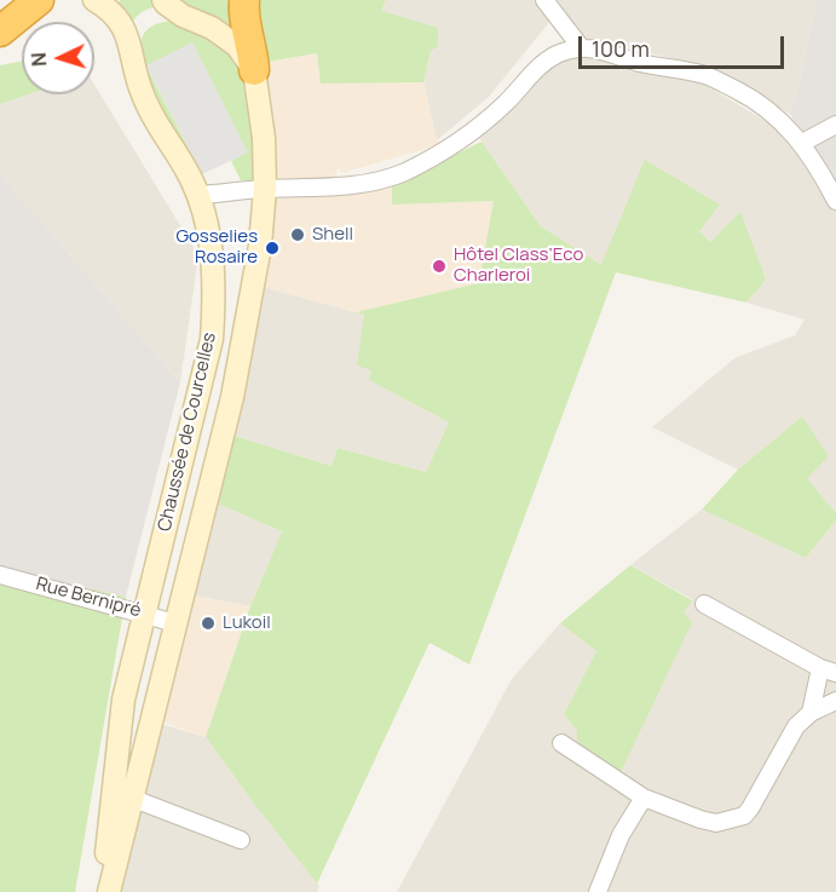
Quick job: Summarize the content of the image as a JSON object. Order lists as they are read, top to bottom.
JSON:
{
  "streets": {
    "main road": ["Chaussée de Courcelles"],
    "street": ["Rue Bernipré"]
  },
  "crossings": [
    ["Chaussée de Courcelles", "Rue Bernipré"]
  ],
  "places": [
    "Shell",
    "Gosselies Rosaire",
    "Hôtel Class‘Eco Charleroi",
    "Lukoil"
  ],
  "scale_bar": "100 m",
  "north": "left"
}
